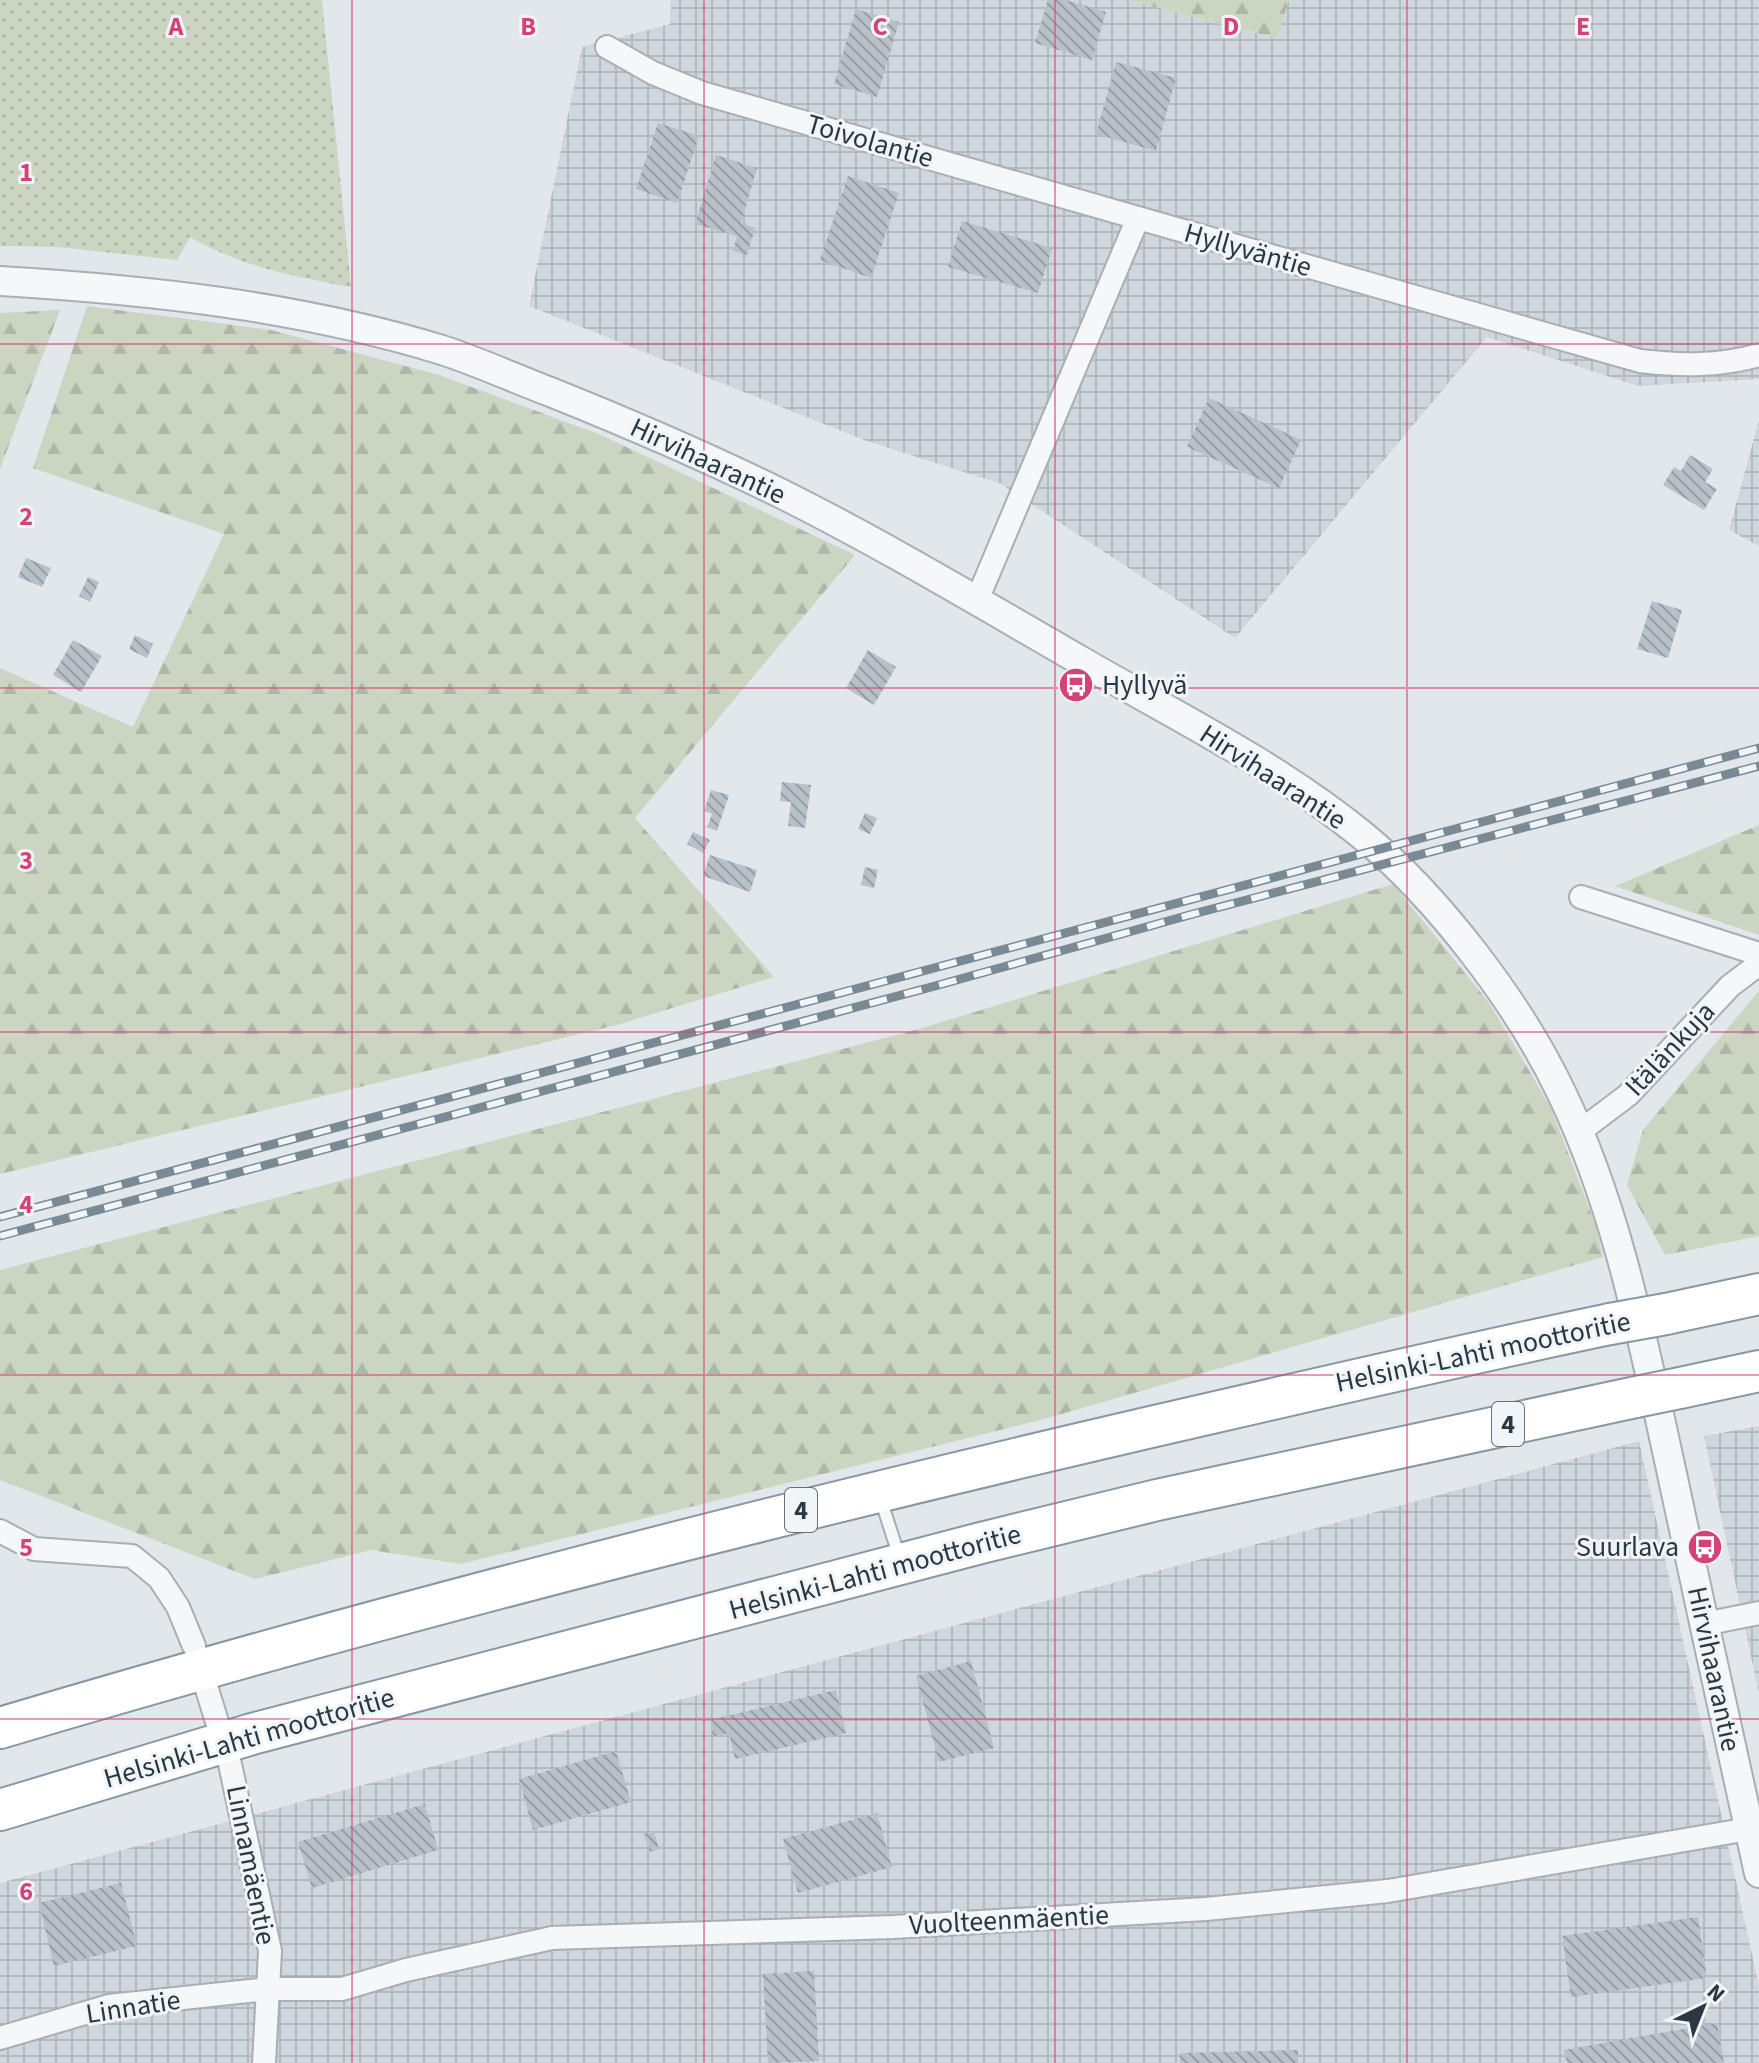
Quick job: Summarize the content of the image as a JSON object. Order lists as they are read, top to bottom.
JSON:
{
  "streets": {
    "highway": ["Helsinki-Lahti moottoritie", "4"],
    "street": [
      "Toivolantie",
      "Hyllyväntie",
      "Hirvihaarantie",
      "Itälänkuja",
      "Linnamäentie",
      "Vuolteenmäentie",
      "Linnatie"
    ]
  },
  "crossings": [
    ["Toivolantie", "Hyllyväntie"],
    ["Hirvihaarantie", "Itälänkuja"],
    ["Hirvihaarantie", "Vuolteenmäentie"],
    ["Linnamäentie", "Vuolteenmäentie"],
    ["Linnamäentie", "Linnatie"],
    ["Vuolteenmäentie", "Linnatie"]
  ],
  "places": {
    "bus stop": ["Hyllyvä", "Suurlava"]
  },
  "north": "top right",
  "grid": {
    "columns": [
      "A",
      "B",
      "C",
      "D",
      "E"
    ],
    "rows": [
      "1",
      "2",
      "3",
      "4",
      "5",
      "6"
    ]
  }
}
